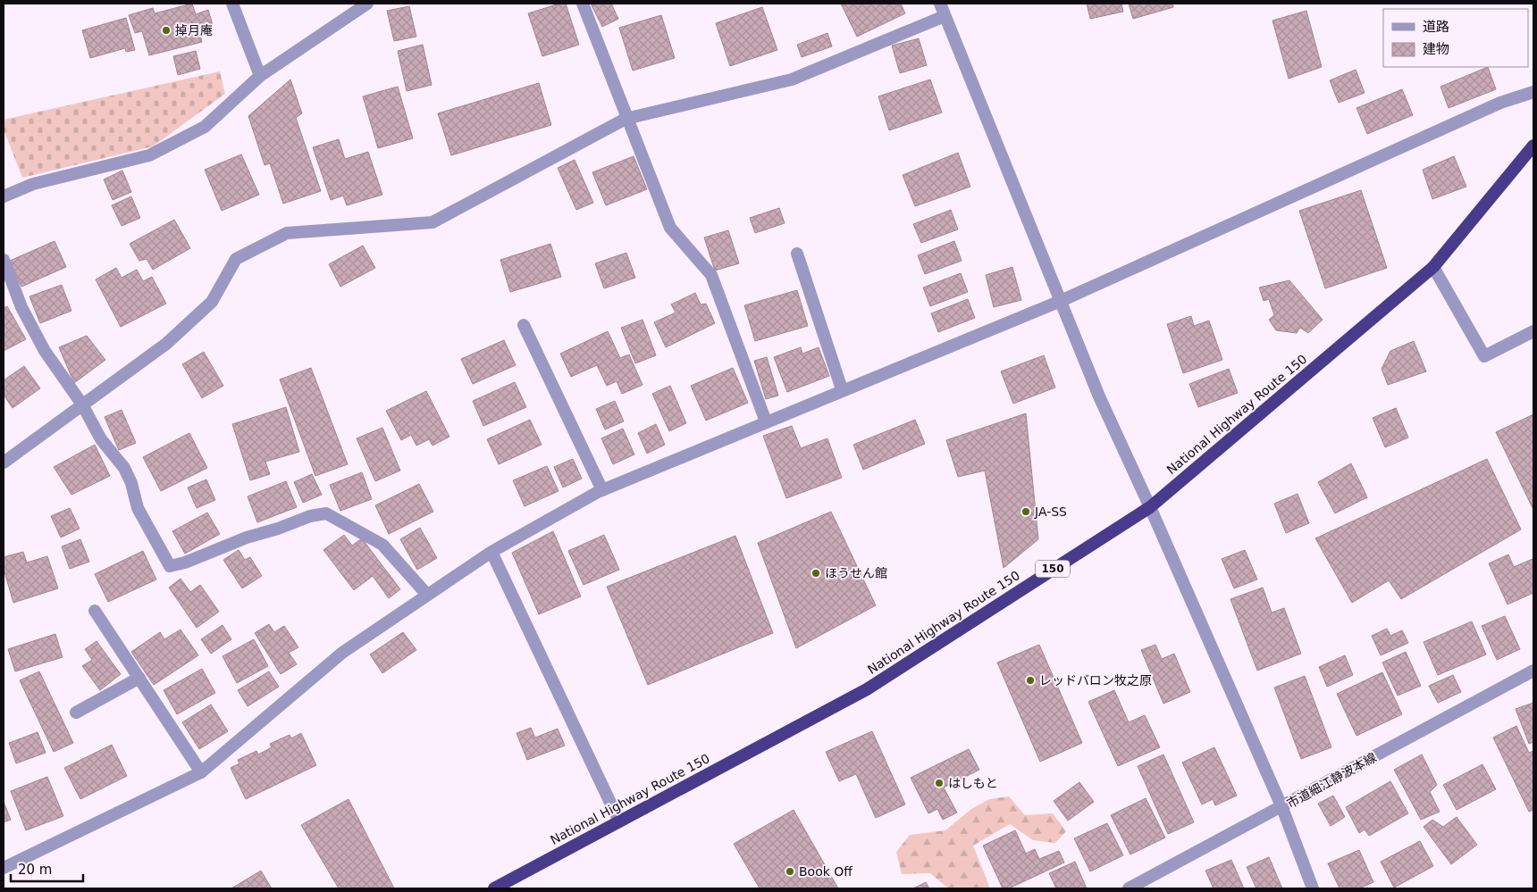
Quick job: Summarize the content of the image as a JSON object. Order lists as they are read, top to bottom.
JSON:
{
  "streets": {
    "highway": ["National Highway Route 150", "150"],
    "street": ["市道細江静波本線"]
  },
  "places": [
    "掉月庵",
    "JA-SS",
    "ほうせん館",
    "レッドバロン牧之原",
    "はしもと",
    "Book Off"
  ],
  "legend": ["道路", "建物"],
  "scale_bar": "20 m"
}
